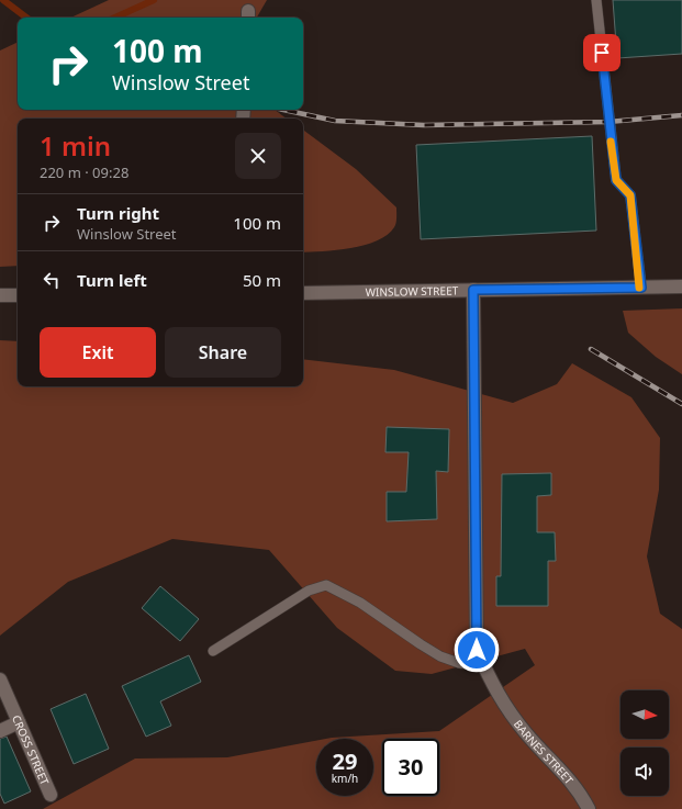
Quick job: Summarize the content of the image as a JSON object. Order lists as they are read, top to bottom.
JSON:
{
  "streets": {
    "street": ["WINSLOW STREET", "CROSS STREET", "BARNES STREET"]
  },
  "crossings": [
    ["WINSLOW STREET", "BARNES STREET"]
  ],
  "north": "right",
  "page": {
    "turn": ["100 m", "Winslow Street"],
    "heading": ["1 min", "220 m · 09:28"],
    "list": [
      {
        "name": "Turn right",
        "note": "Winslow Street",
        "value": "100 m"
      },
      {
        "name": "Turn left",
        "value": "50 m"
      }
    ],
    "buttons": ["Exit", "Share"],
    "speed": "29 km/h",
    "limit": "30"
  }
}
